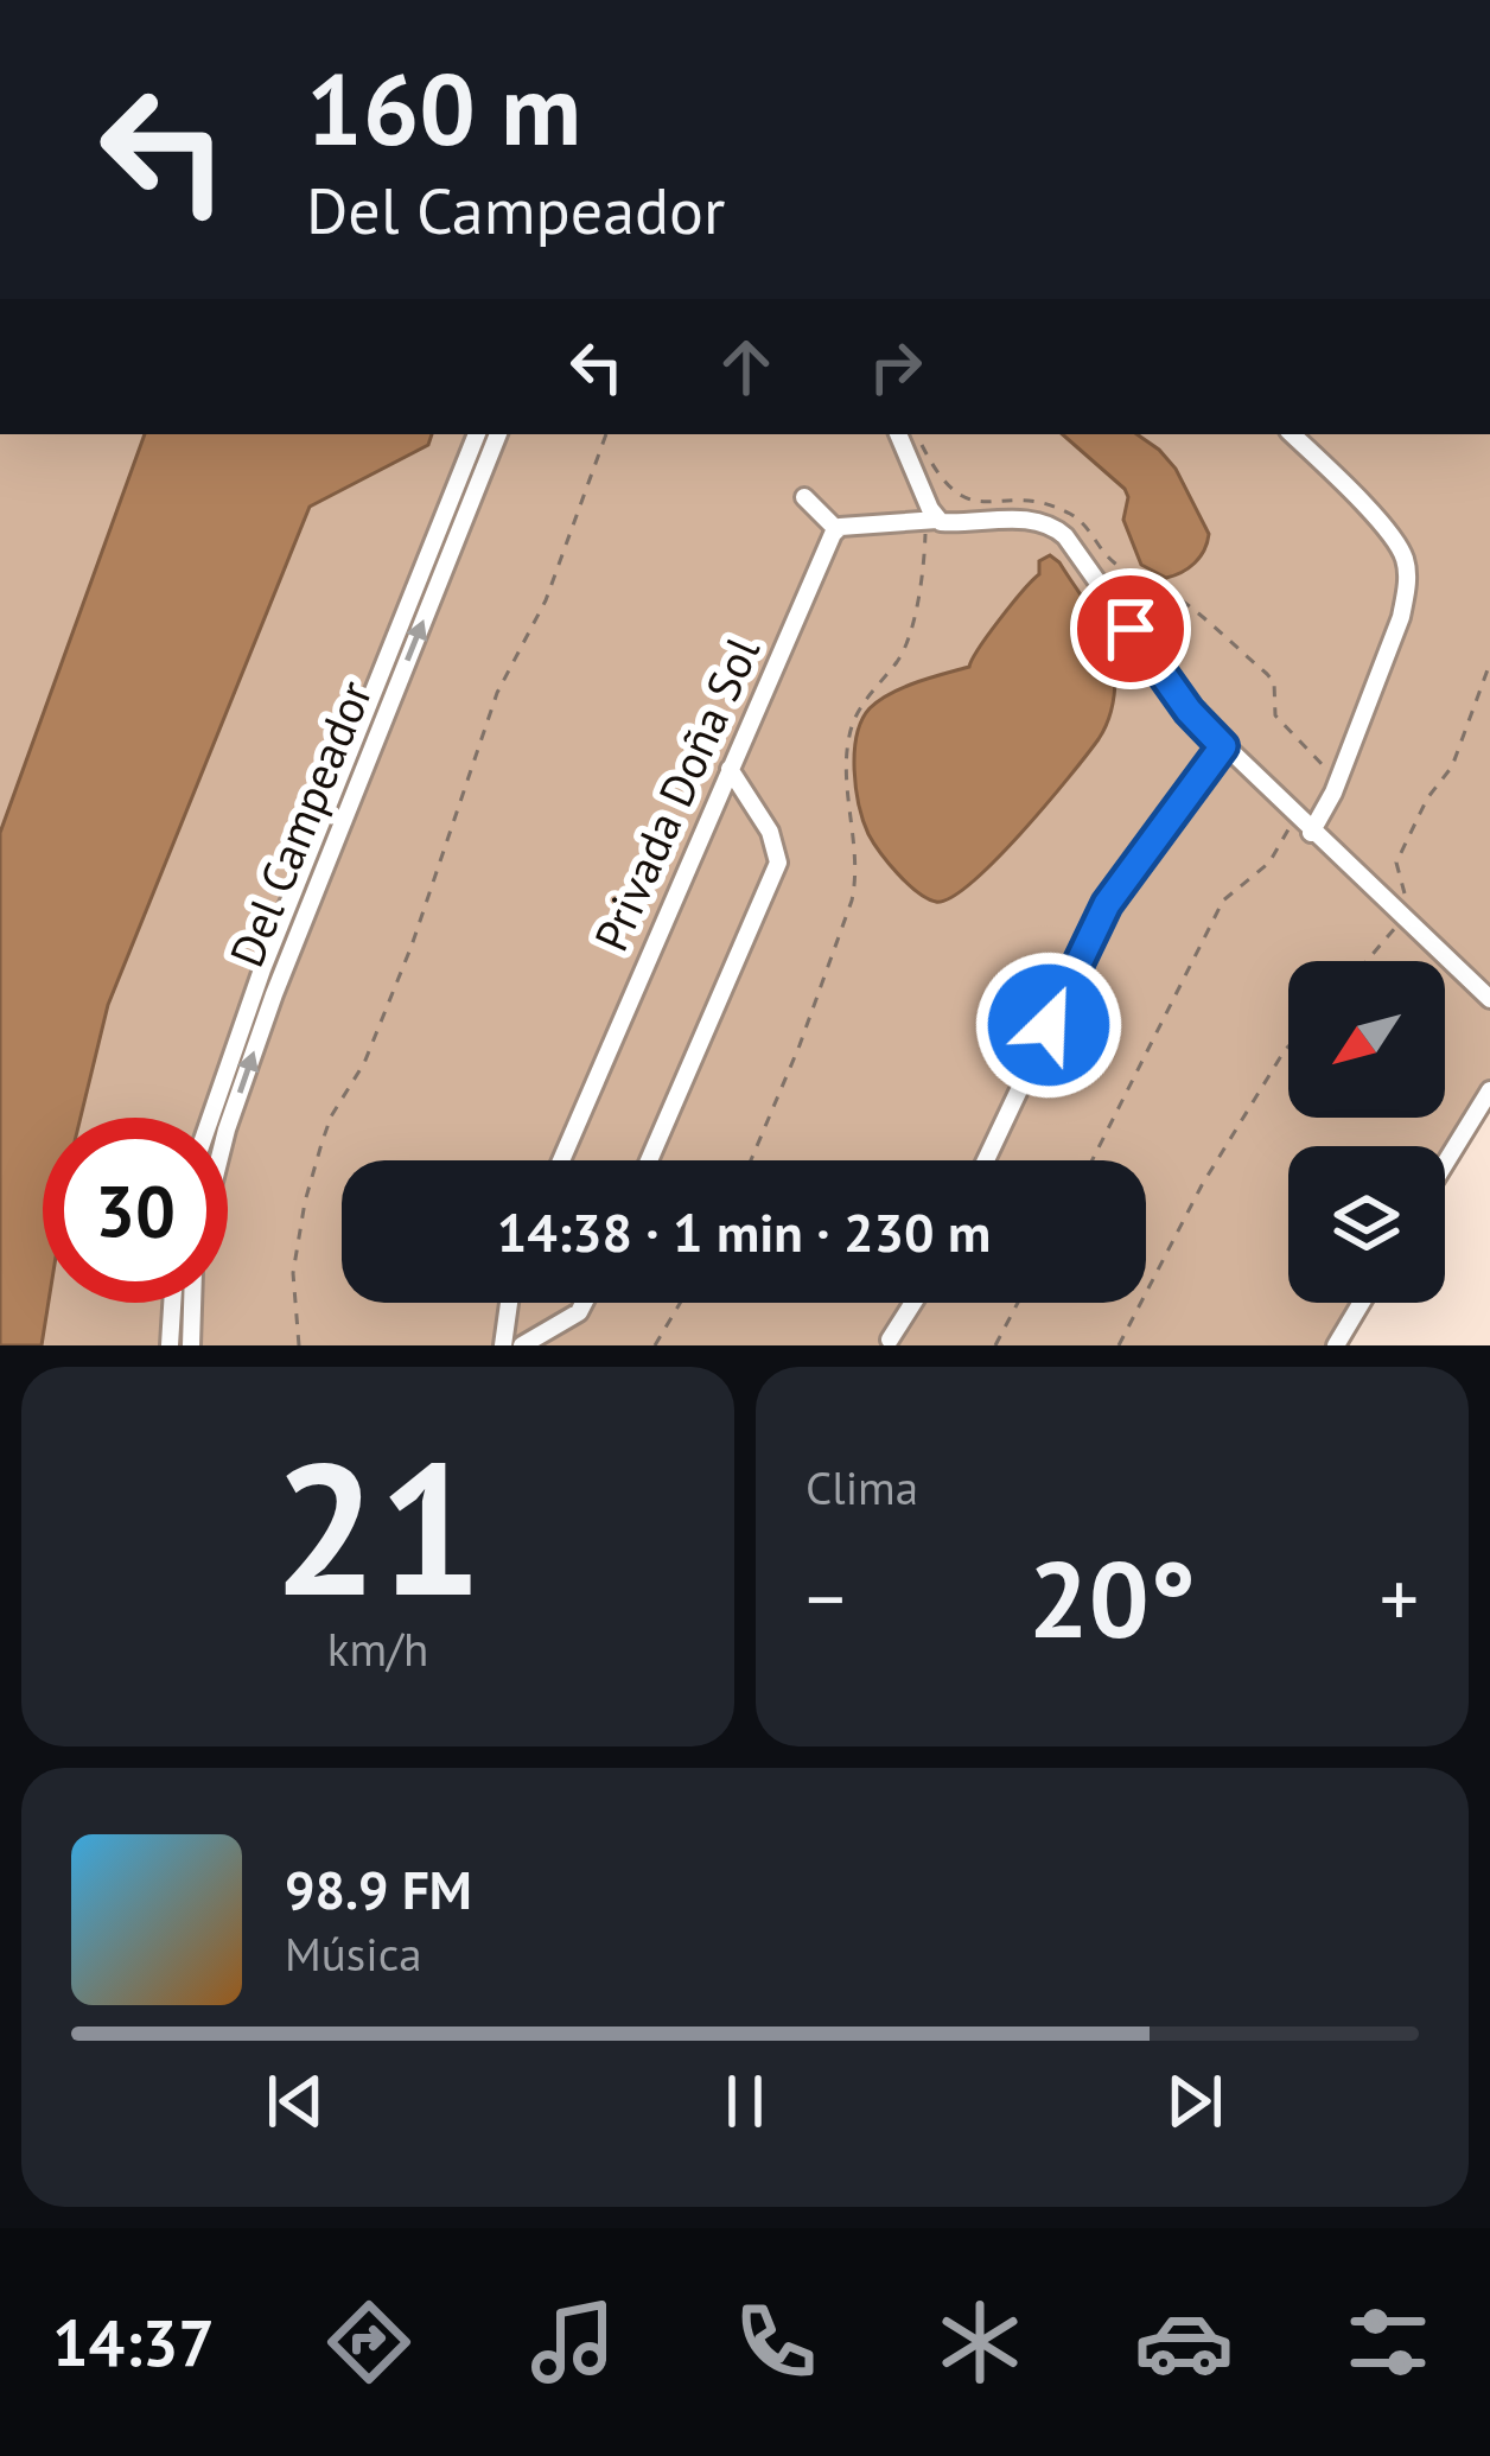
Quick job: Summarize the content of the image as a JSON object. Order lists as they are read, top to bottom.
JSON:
{
  "streets": {
    "street": ["Privada Doña Sol", "Del Campeador"]
  },
  "north": "bottom left",
  "page": {
    "turn": ["160 m", "Del Campeador"],
    "limit": "30",
    "trip": "14:38 · 1 min · 230 m",
    "tile": [
      ["21", "km/h"],
      "Clima"
    ],
    "heat": ["−", "20°", "+"],
    "song": ["98.9 FM", "Música"],
    "tabs": "14:37"
  }
}
